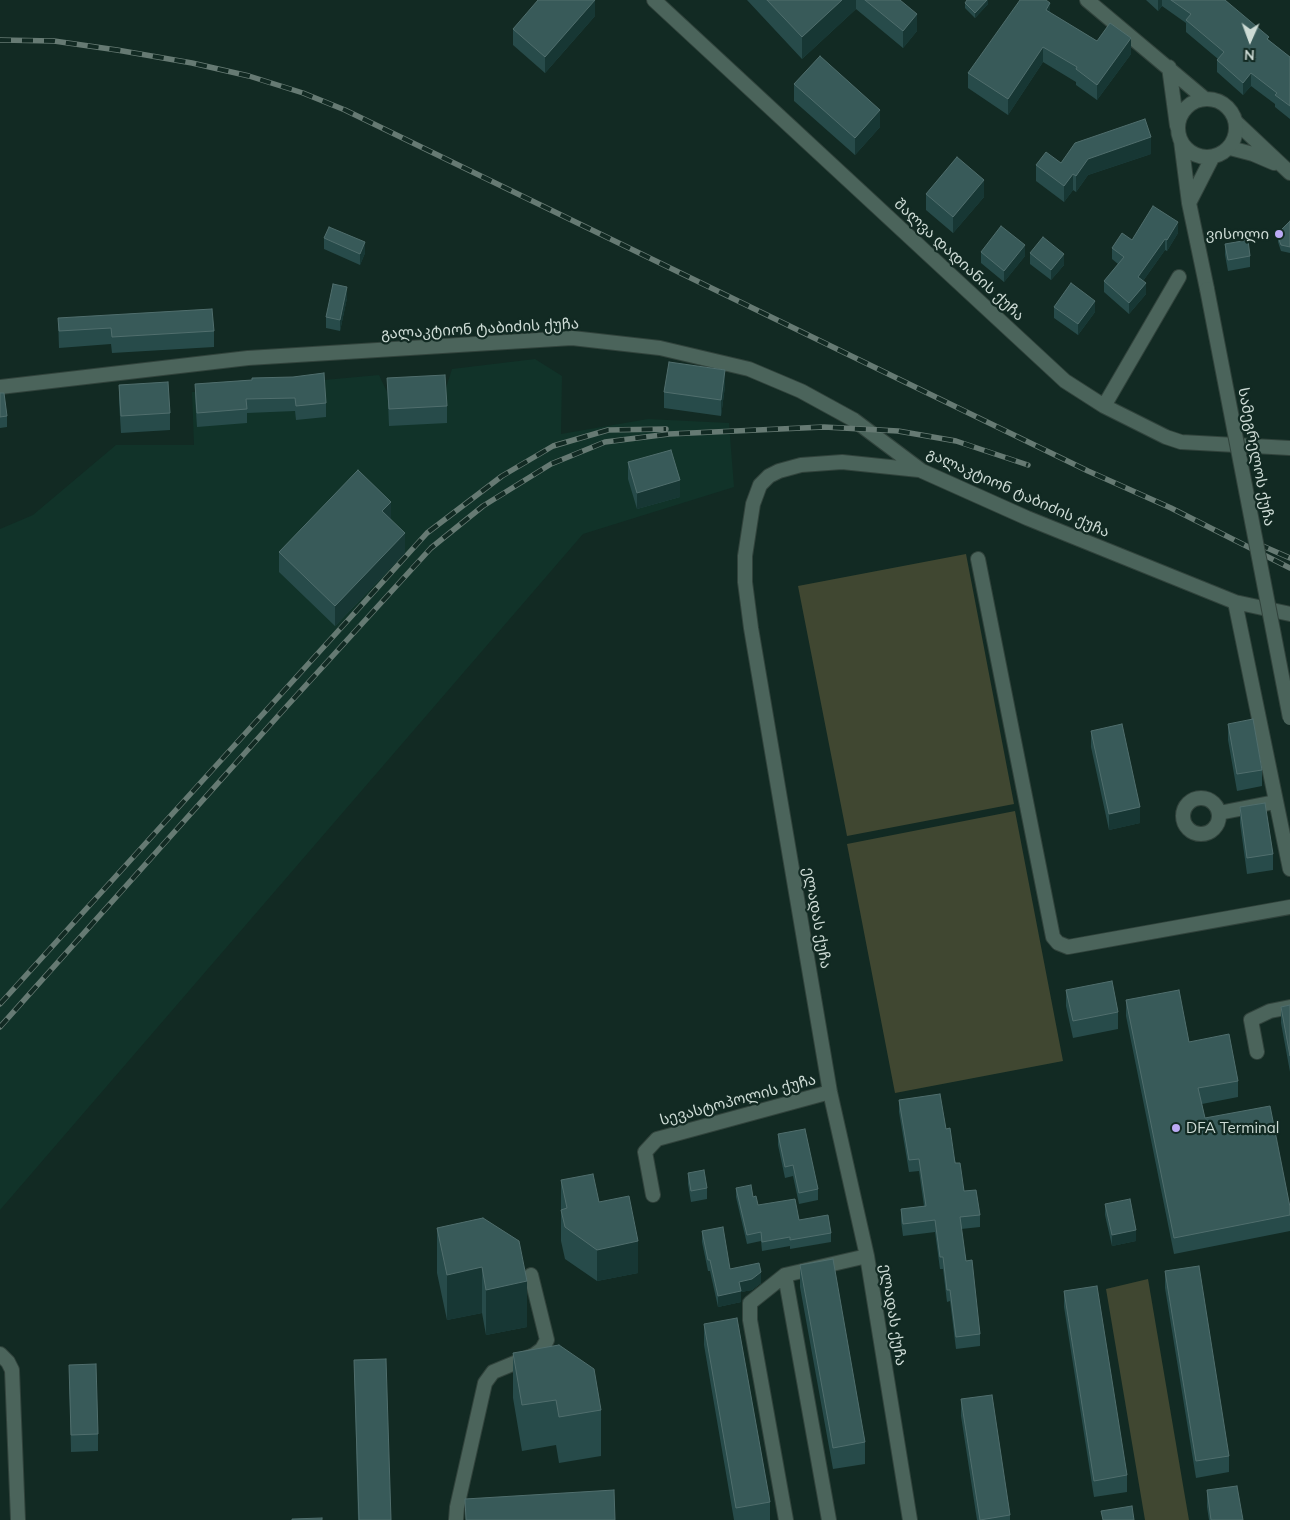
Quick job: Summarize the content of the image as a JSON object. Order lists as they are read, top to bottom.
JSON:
{
  "streets": {
    "street": [
      "შალვა დადიანის ქუჩა",
      "გალაკტიონ ტაბიძის ქუჩა",
      "სამეგრელოს ქუჩა",
      "ელადას ქუჩა",
      "სევასტოპოლის ქუჩა"
    ]
  },
  "crossings": [
    ["გალაკტიონ ტაბიძის ქუჩა", "ელადას ქუჩა"],
    ["ელადას ქუჩა", "სევასტოპოლის ქუჩა"]
  ],
  "places": ["ვისოლი", "DFA Terminal"],
  "north": "bottom"
}
